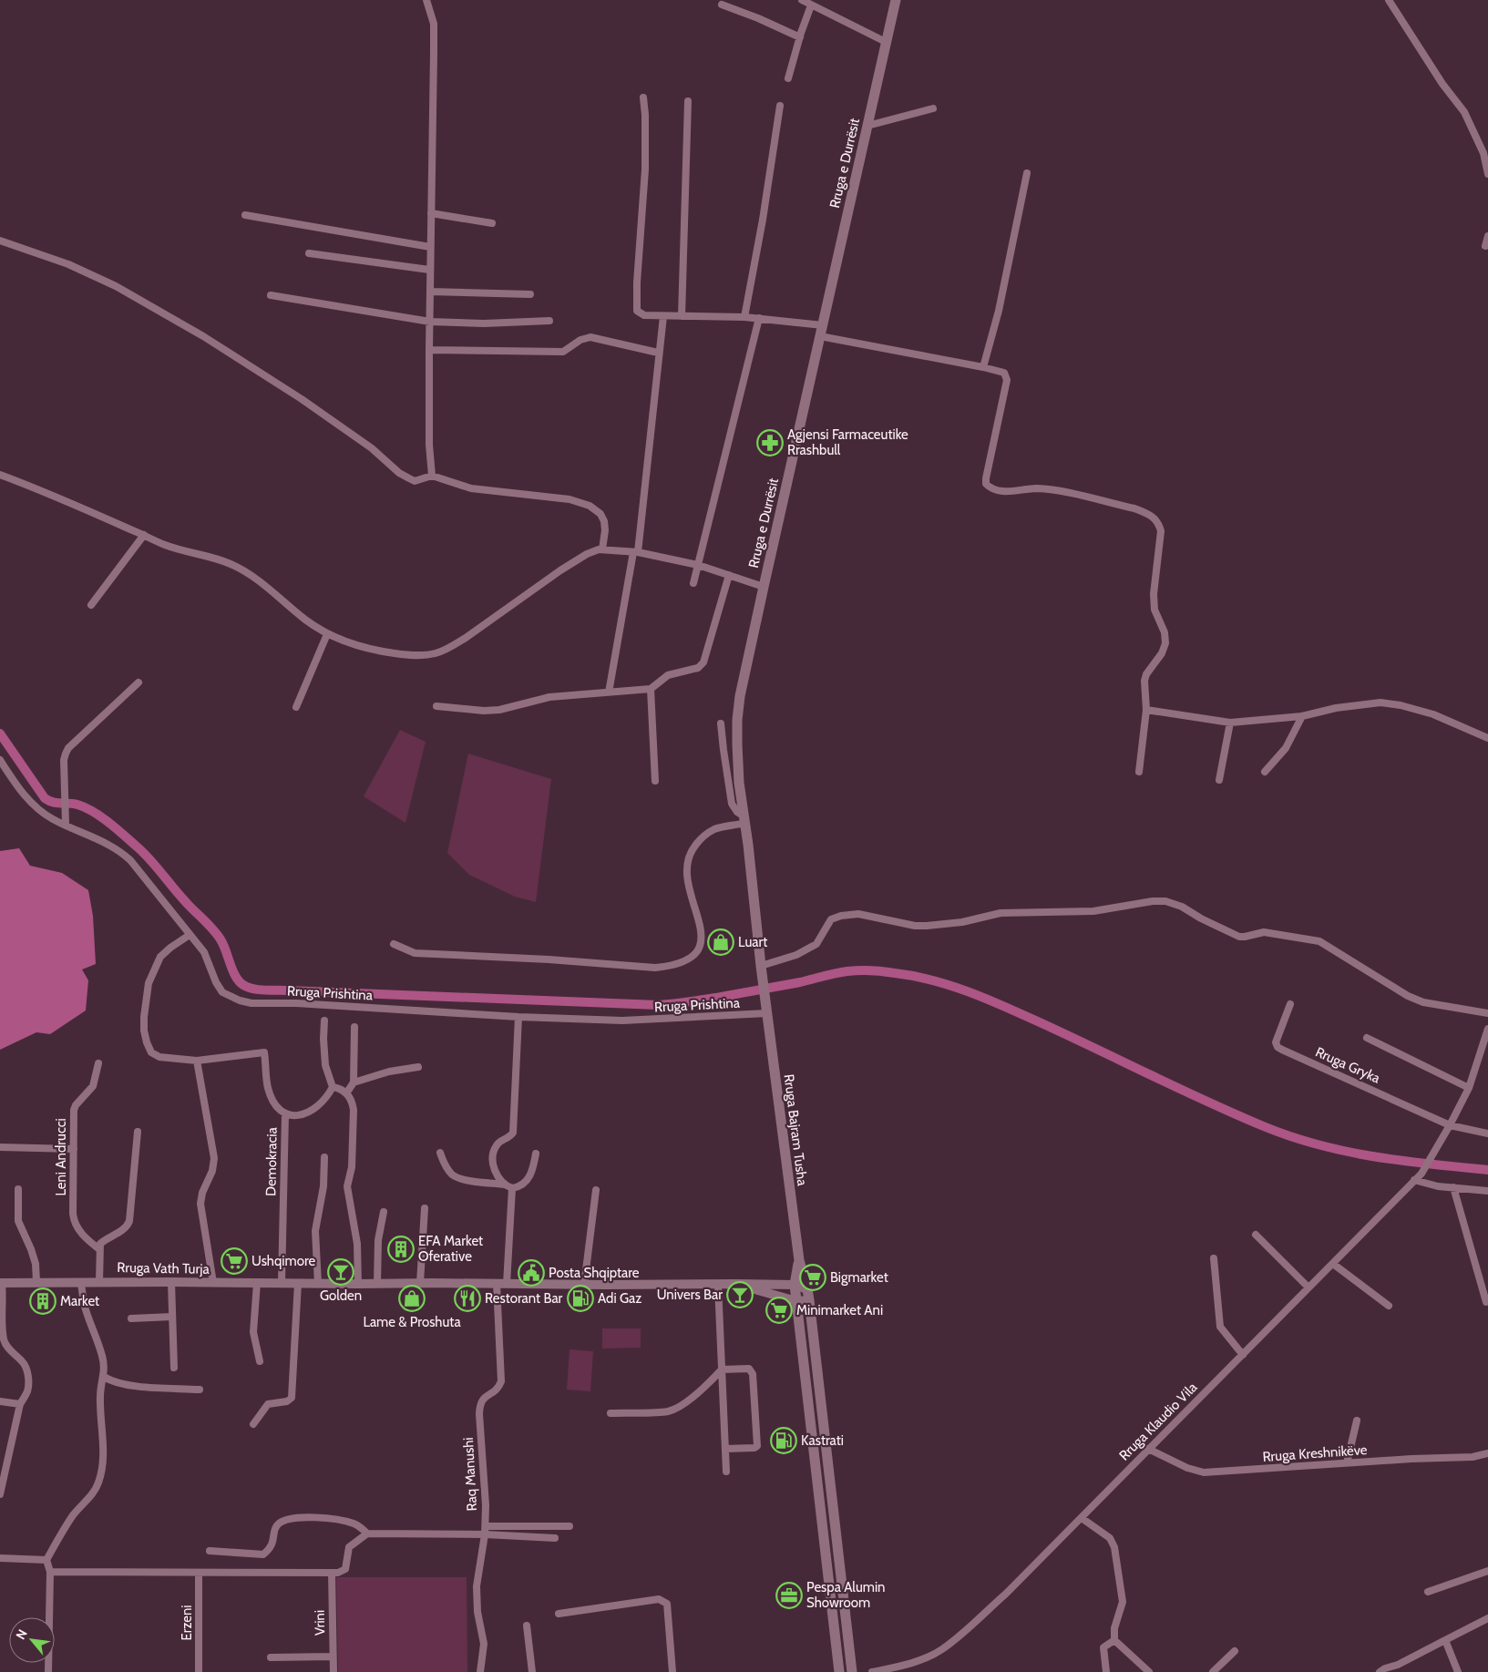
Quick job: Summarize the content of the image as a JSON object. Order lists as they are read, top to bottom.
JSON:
{
  "streets": {
    "main road": ["Rruga e Durrësit", "Rruga Bajram Tusha"],
    "street": [
      "Rruga Prishtina",
      "Rruga Gryka",
      "Leni Andrucci",
      "Demokracia",
      "Rruga Vath Turja",
      "Rruga Klaudio Vila",
      "Rruga Kreshnikëve",
      "Raq Manushi",
      "Erzeni",
      "Vrini"
    ]
  },
  "crossings": [
    ["Rruga e Durrësit", "Rruga Prishtina"],
    ["Rruga e Durrësit", "Rruga Bajram Tusha"],
    ["Rruga Prishtina", "Rruga Bajram Tusha"],
    ["Rruga Gryka", "Rruga Klaudio Vila"],
    ["Rruga Bajram Tusha", "Rruga Vath Turja"],
    ["Demokracia", "Rruga Vath Turja"],
    ["Rruga Vath Turja", "Raq Manushi"],
    ["Rruga Klaudio Vila", "Rruga Kreshnikëve"]
  ],
  "places": {
    "pharmacy": ["Agjensi Farmaceutike Rrashbull"],
    "shop": ["Luart", "Lame & Proshuta"],
    "building": ["EFA Market Oferative", "Market"],
    "supermarket": ["Ushqimore", "Bigmarket", "Minimarket Ani"],
    "bar": ["Golden", "Univers Bar"],
    "public building": ["Posta Shqiptare"],
    "restaurant": ["Restorant Bar"],
    "fuel station": ["Adi Gaz", "Kastrati"],
    "office": ["Pespa Alumin Showroom"]
  },
  "north": "top left"
}
